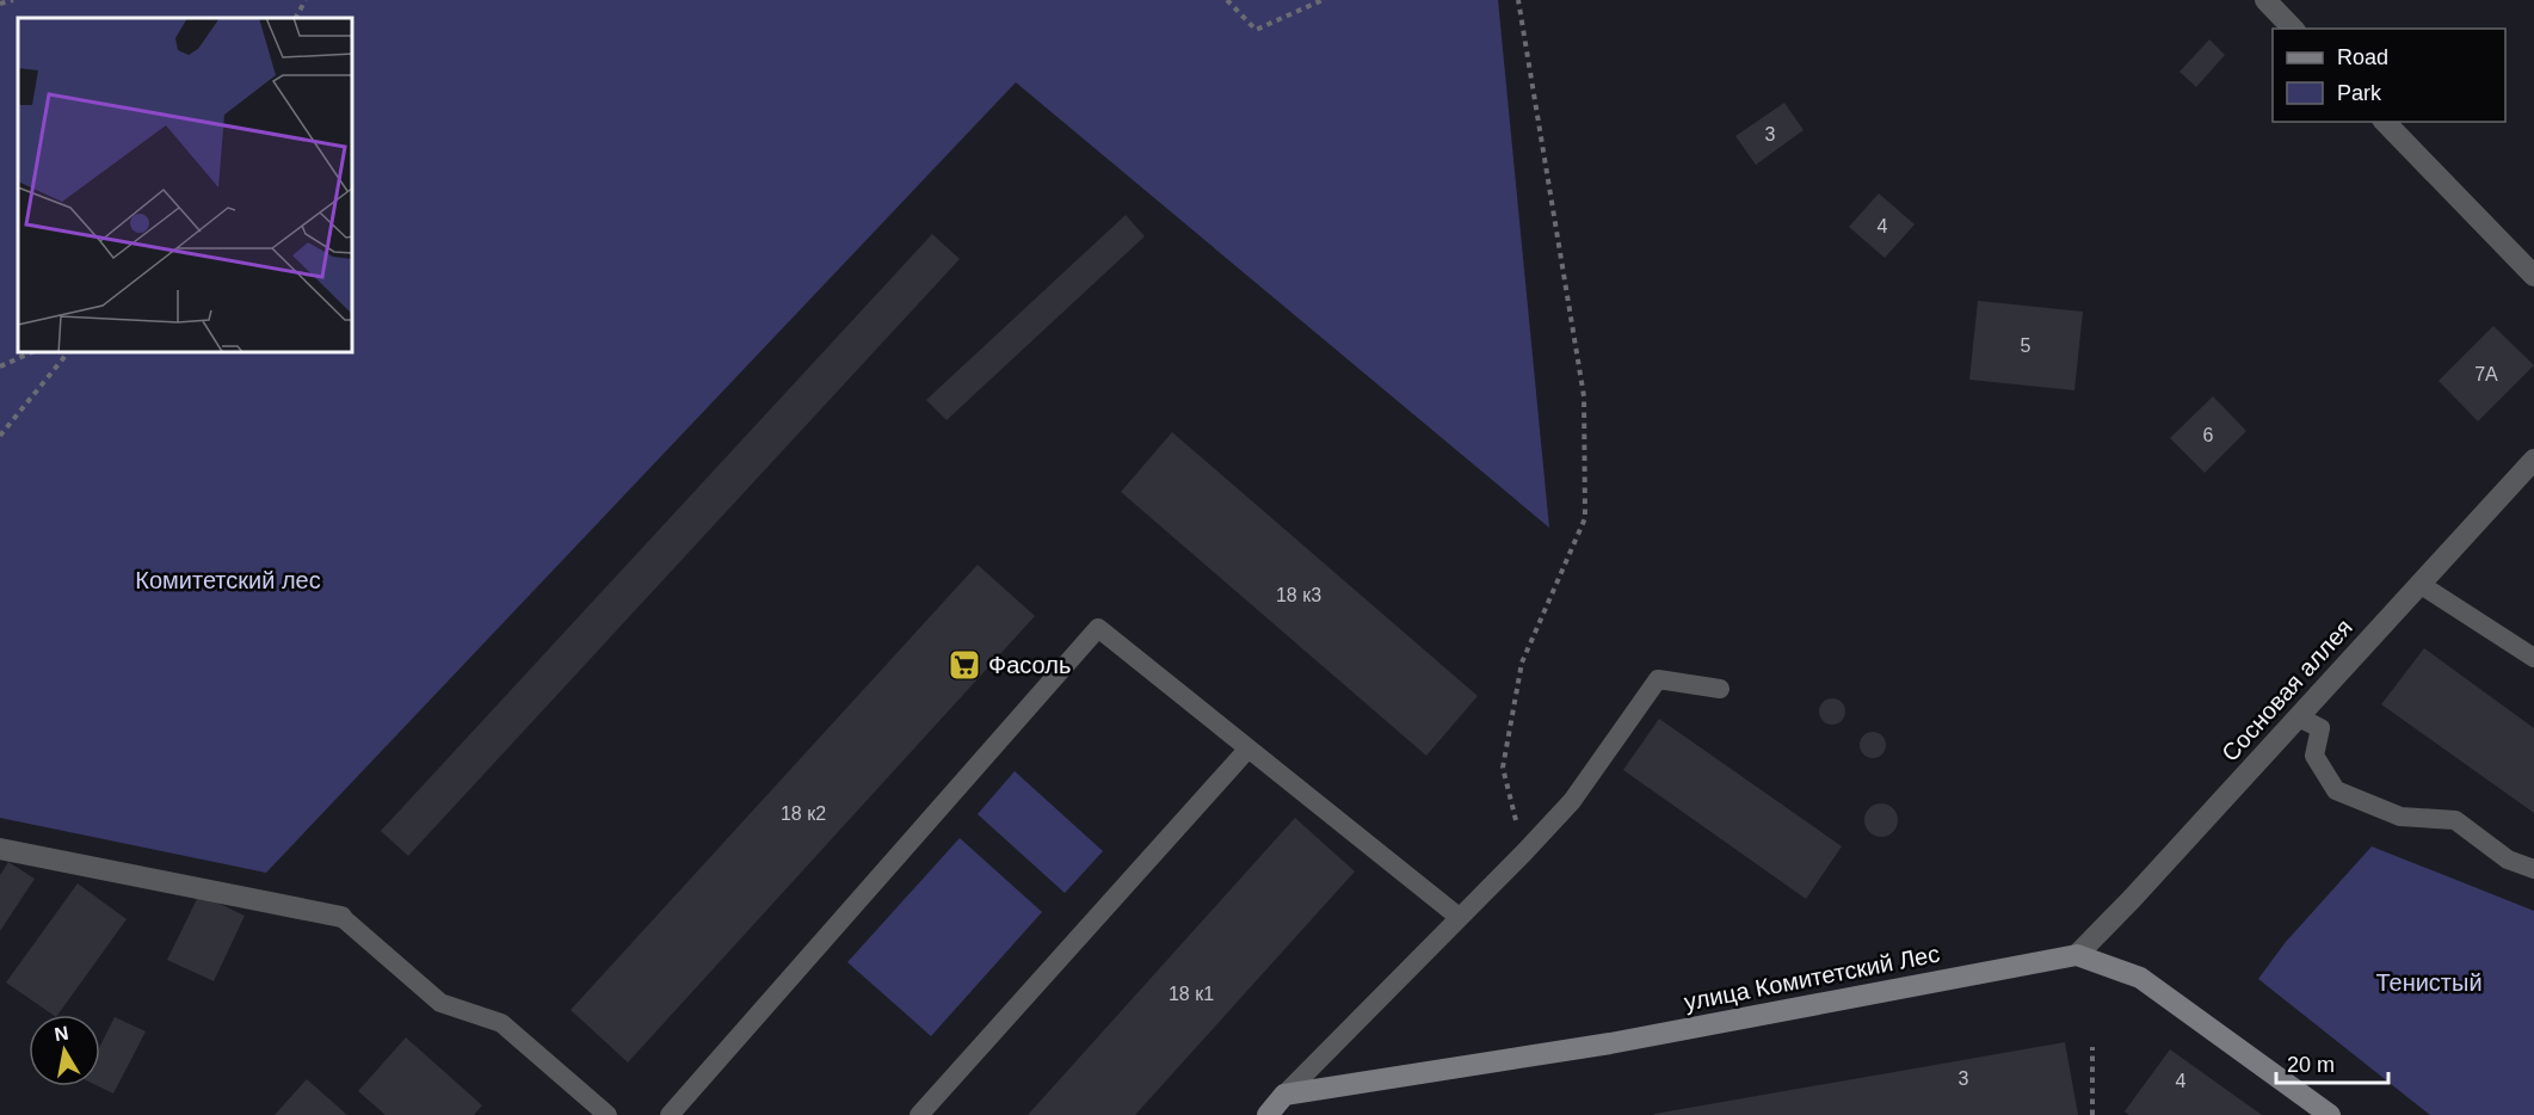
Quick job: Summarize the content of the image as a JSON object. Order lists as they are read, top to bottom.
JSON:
{
  "streets": {
    "street": ["Сосновая аллея", "улица Комитетский Лес"]
  },
  "crossings": [
    ["Сосновая аллея", "улица Комитетский Лес"]
  ],
  "parks": ["Комитетский лес", "Тенистый"],
  "places": {
    "supermarket": ["Фасоль"]
  },
  "house_numbers": [
    "3",
    "4",
    "5",
    "7А",
    "6",
    "18 к3",
    "18 к2",
    "18 к1",
    "3",
    "4"
  ],
  "legend": ["Road", "Park"],
  "scale_bar": "20 m",
  "north": "top"
}
